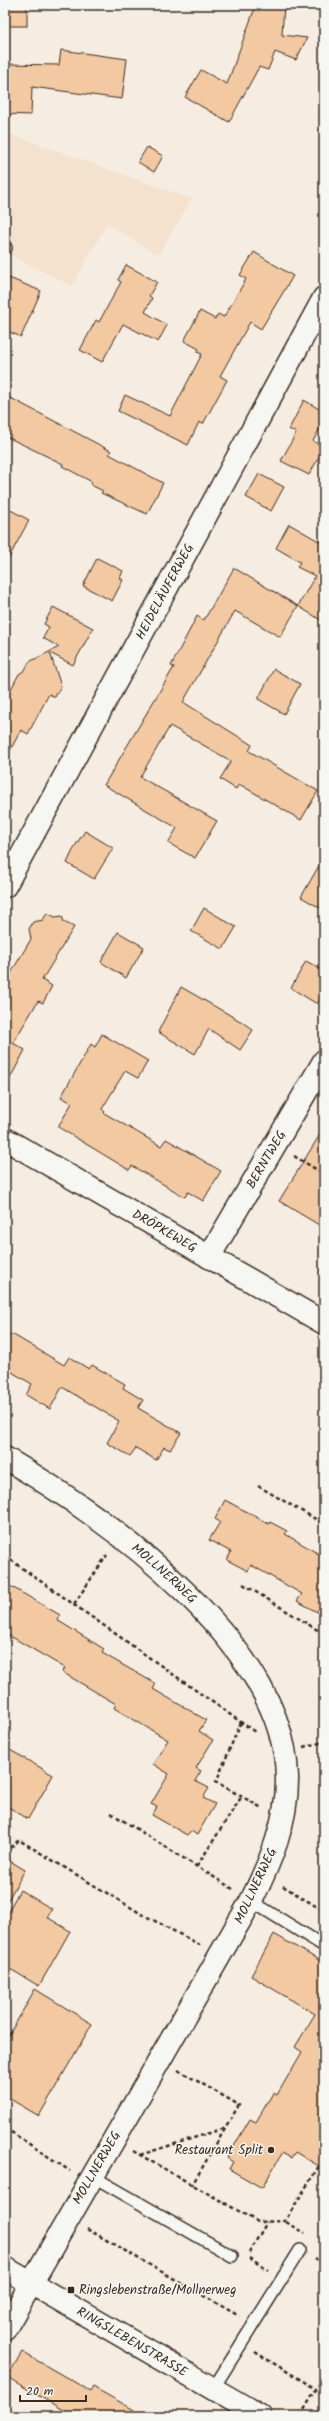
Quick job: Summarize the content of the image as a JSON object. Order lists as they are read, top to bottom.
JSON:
{
  "streets": {
    "street": [
      "HEIDELÄUFERWEG",
      "BERNTWEG",
      "DRÖPKEWEG",
      "MOLLNERWEG",
      "RINGSLEBENSTRASSE"
    ]
  },
  "crossings": [
    ["BERNTWEG", "DRÖPKEWEG"],
    ["MOLLNERWEG", "RINGSLEBENSTRASSE"]
  ],
  "places": {
    "other": ["Restaurant Split"],
    "transit": ["Ringslebenstraße/Mollnerweg"]
  },
  "scale_bar": "20 m"
}
